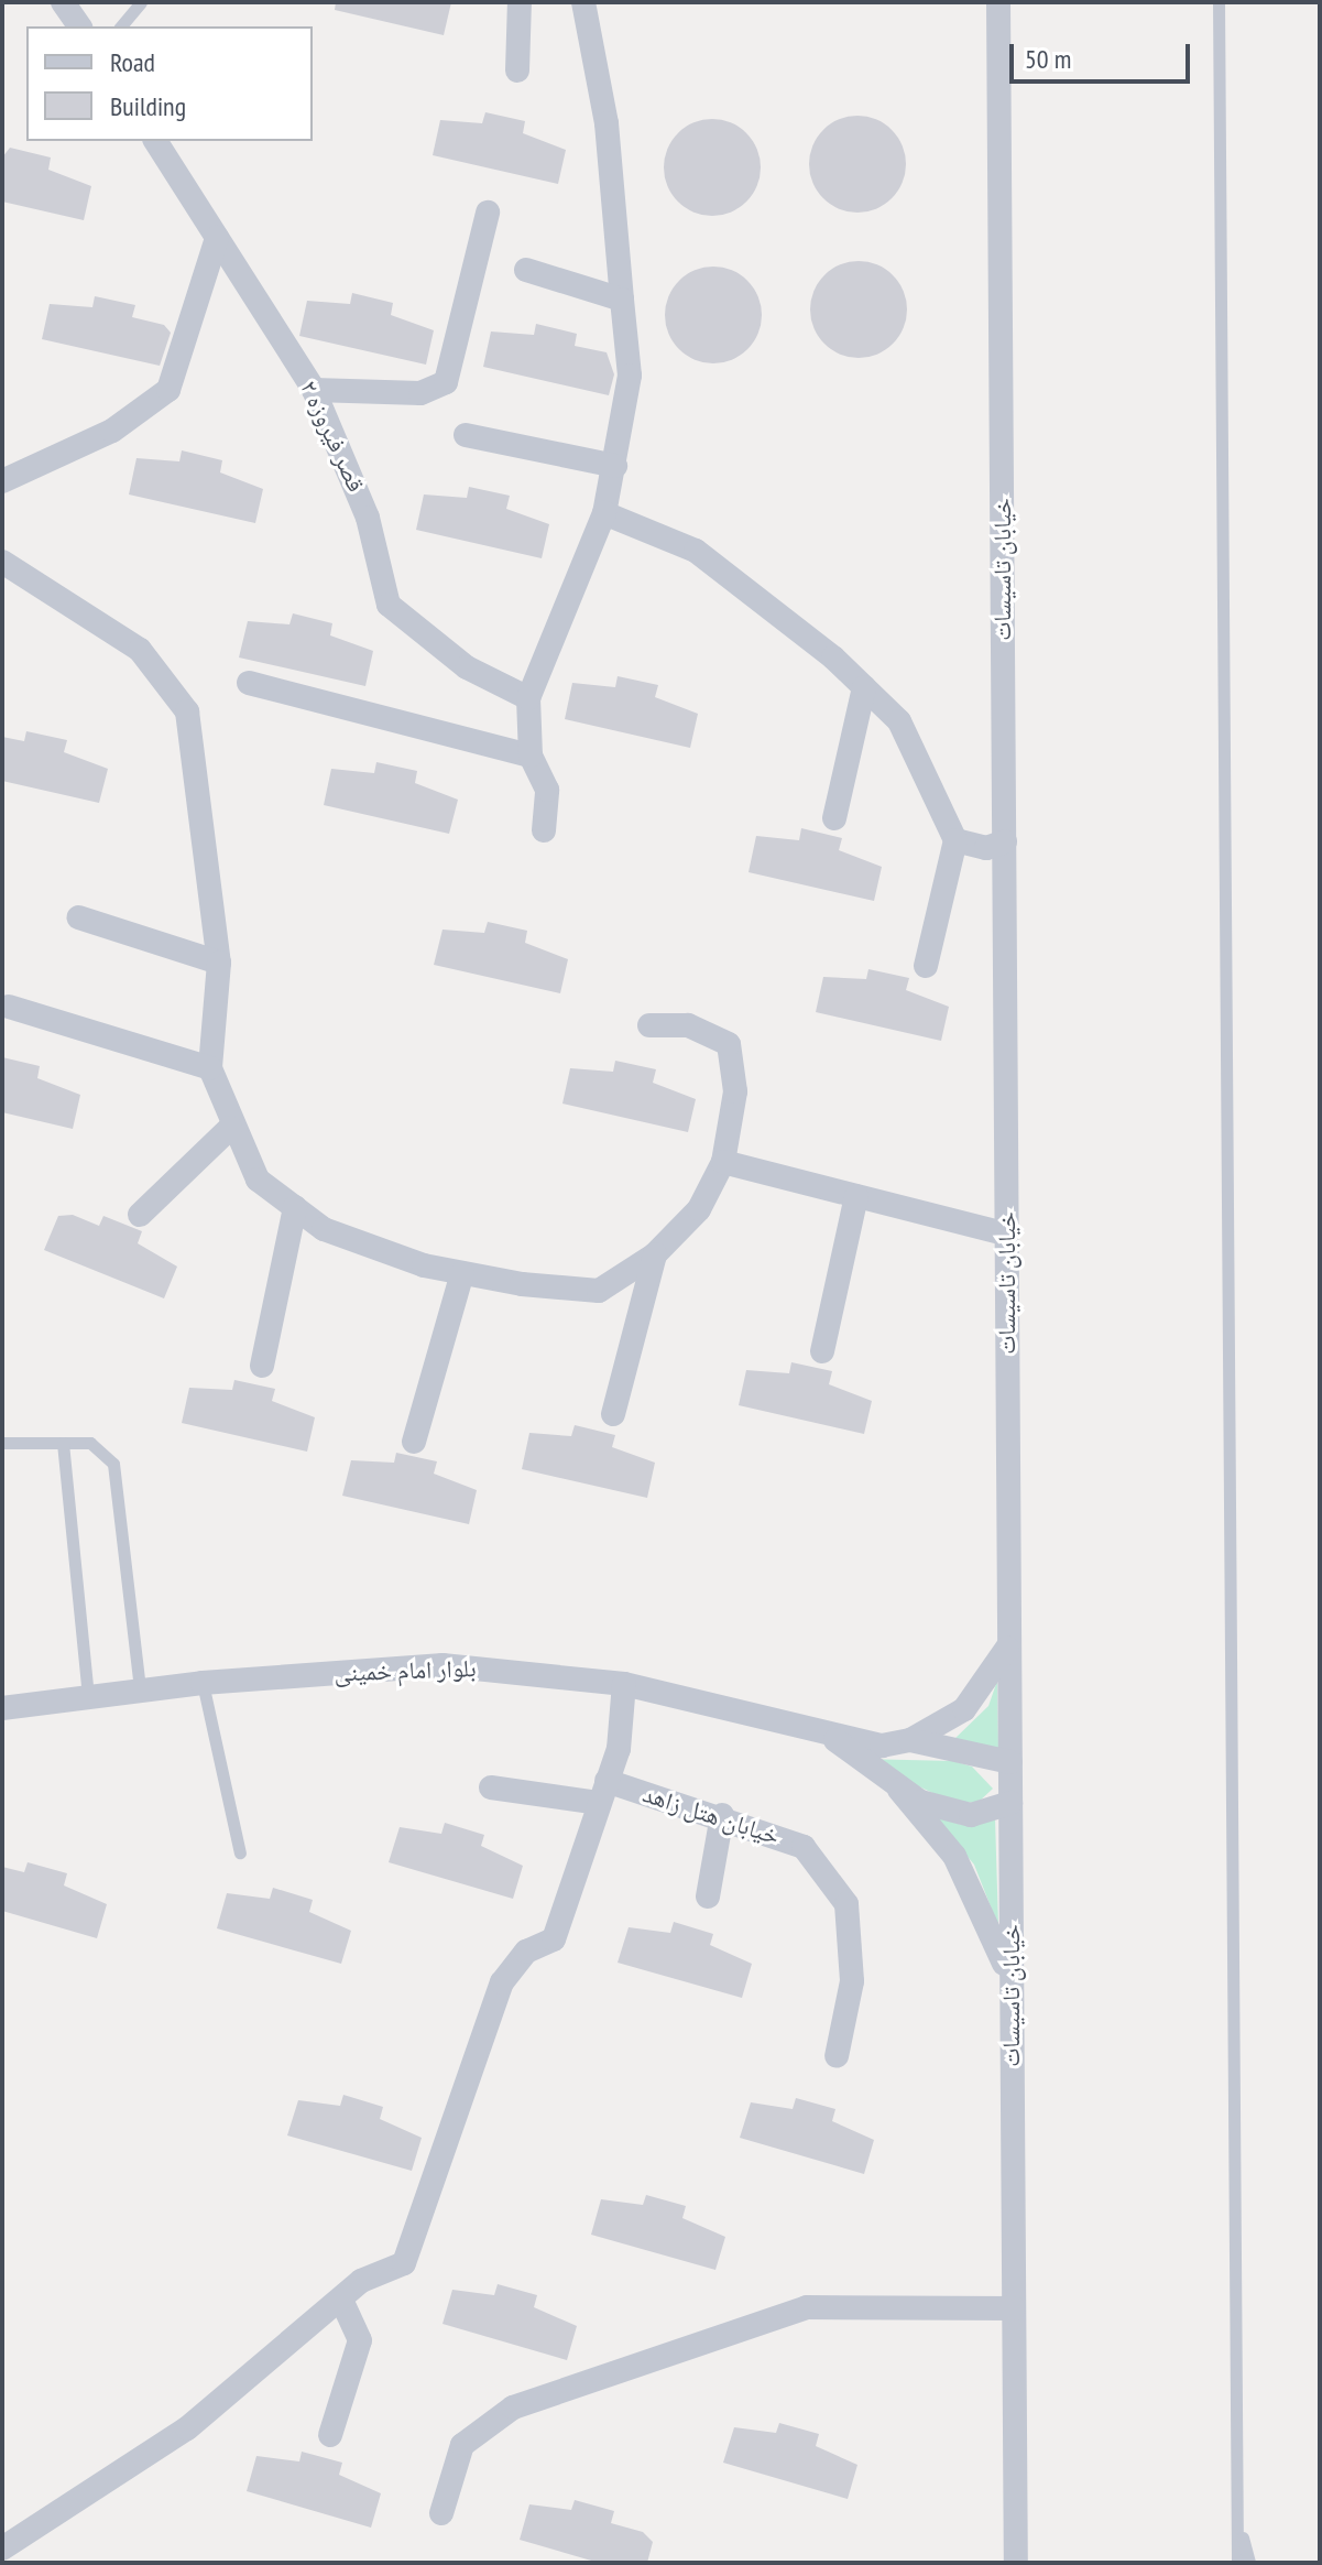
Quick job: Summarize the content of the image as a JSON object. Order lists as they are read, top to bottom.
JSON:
{
  "streets": {
    "street": [
      "قصر فیروزه ۲",
      "خیابان تاسیسات",
      "بلوار امام خمینی",
      "خیابان هتل زاهد"
    ]
  },
  "legend": ["Road", "Building"],
  "scale_bar": "50 m"
}
